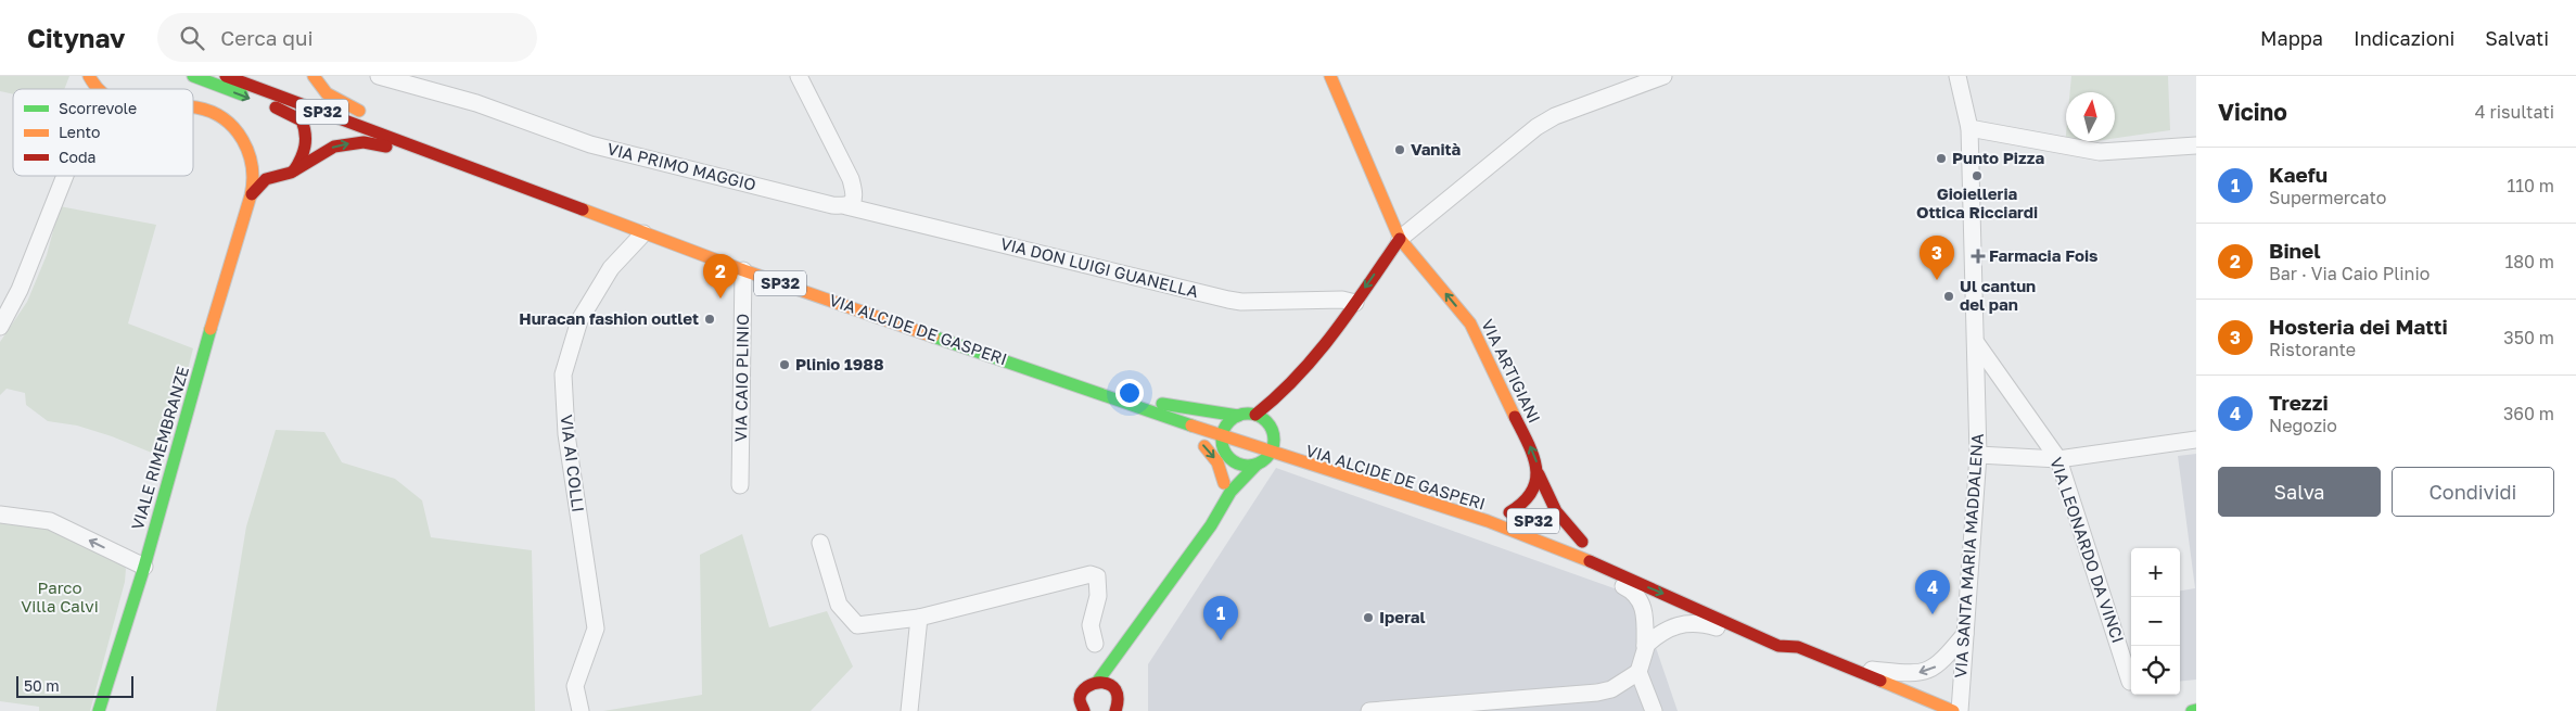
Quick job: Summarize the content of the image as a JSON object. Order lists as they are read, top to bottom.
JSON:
{
  "streets": {
    "main road": [
      "SP32",
      "VIA ALCIDE DE GASPERI",
      "VIA ARTIGIANI",
      "VIALE RIMEMBRANZE"
    ],
    "street": [
      "VIA PRIMO MAGGIO",
      "VIA DON LUIGI GUANELLA",
      "VIA CAIO PLINIO",
      "VIA AI COLLI",
      "VIA LEONARDO DA VINCI",
      "VIA SANTA MARIA MADDALENA"
    ]
  },
  "crossings": [
    ["SP32", "VIA ALCIDE DE GASPERI"],
    ["VIA PRIMO MAGGIO", "VIA DON LUIGI GUANELLA"],
    ["VIA ALCIDE DE GASPERI", "VIA CAIO PLINIO"],
    ["VIA ALCIDE DE GASPERI", "VIA AI COLLI"],
    ["VIA LEONARDO DA VINCI", "VIA SANTA MARIA MADDALENA"]
  ],
  "one_way": ["VIA ARTIGIANI"],
  "parks": ["Parco Villa Calvi"],
  "places": {
    "other": [
      "Vanità",
      "Punto Pizza",
      "Gioielleria Ottica Ricciardi",
      "Ul cantun del pan",
      "Huracan fashion outlet",
      "Plinio 1988",
      "Iperal"
    ],
    "health": ["Farmacia Fois"]
  },
  "legend": ["Scorrevole", "Lento", "Coda"],
  "scale_bar": "50 m",
  "north": "top",
  "page": {
    "header": "Citynav",
    "search": "Cerca qui",
    "nav": ["Mappa", "Indicazioni", "Salvati"],
    "heading": ["Vicino", "4 risultati"],
    "list": [
      {
        "mark": "1",
        "name": "Kaefu",
        "note": "Supermercato",
        "value": "110 m"
      },
      {
        "mark": "2",
        "name": "Binel",
        "note": "Bar · Via Caio Plinio",
        "value": "180 m"
      },
      {
        "mark": "3",
        "name": "Hosteria dei Matti",
        "note": "Ristorante",
        "value": "350 m"
      },
      {
        "mark": "4",
        "name": "Trezzi",
        "note": "Negozio",
        "value": "360 m"
      }
    ],
    "pins": [
      "3",
      "2",
      "4",
      "1"
    ],
    "buttons": ["Salva", "Condividi"],
    "map_buttons": ["+", "−"],
    "scale": "50 m"
  }
}
